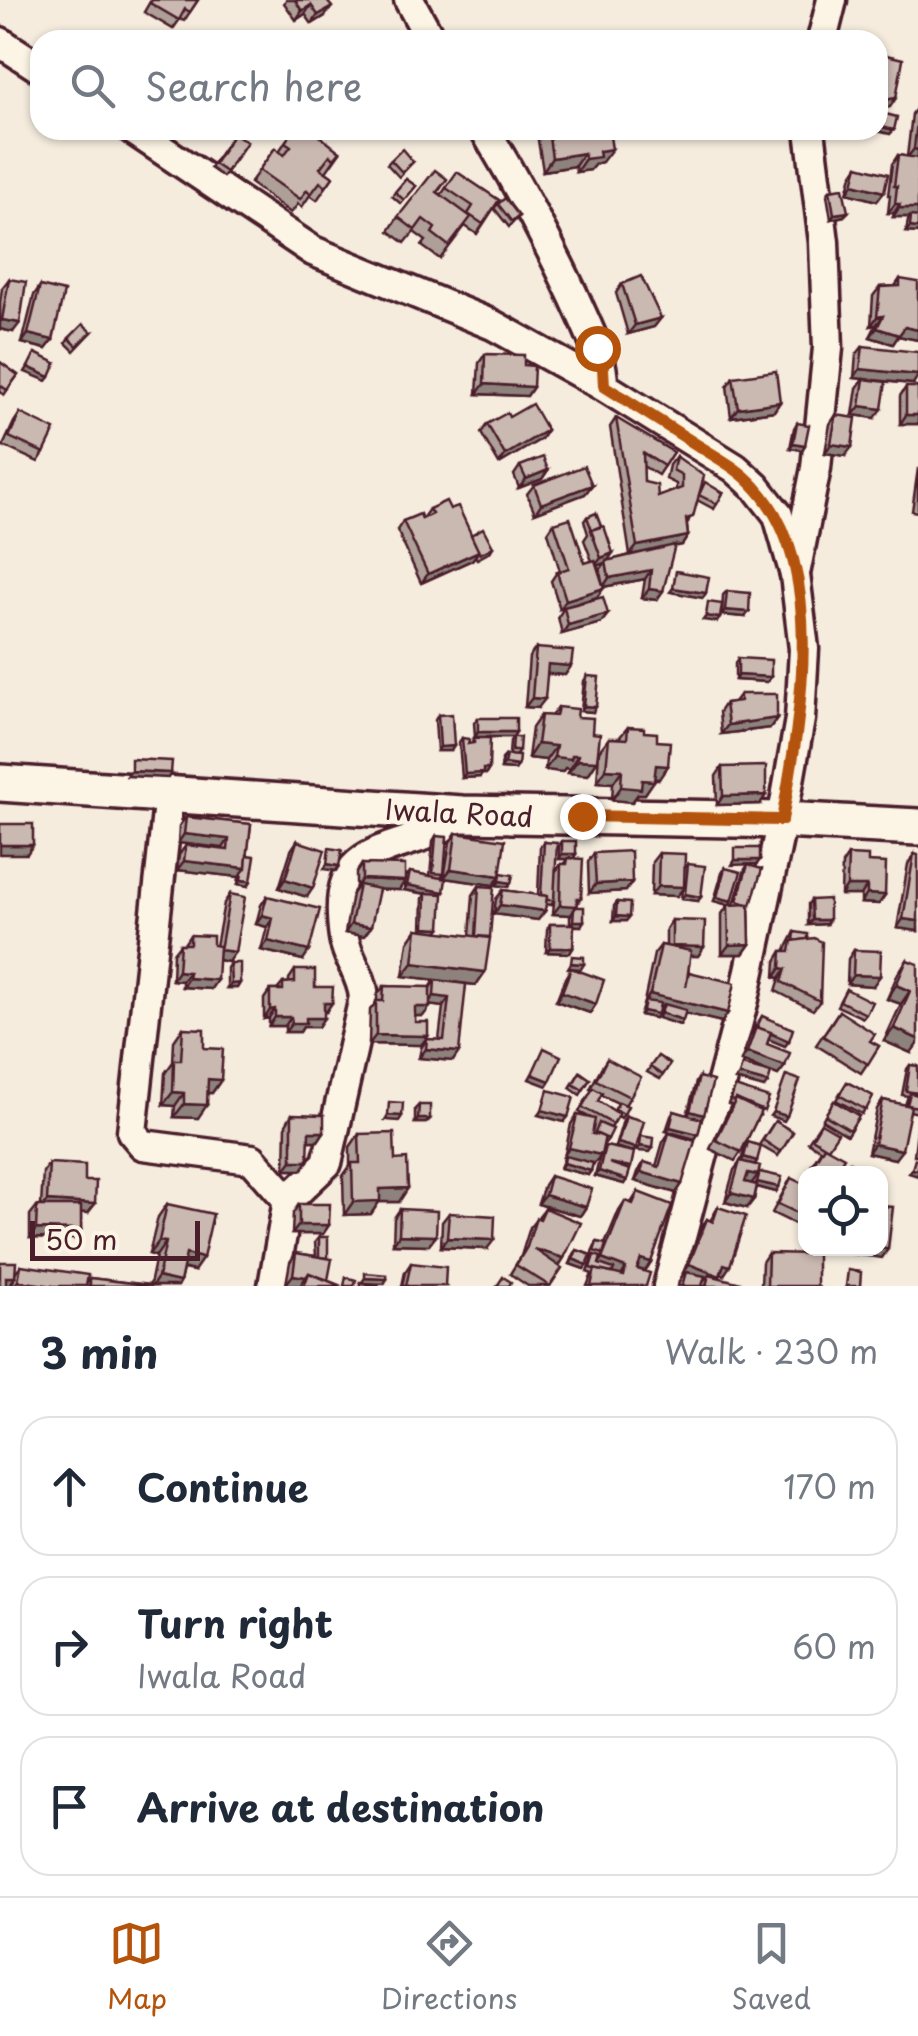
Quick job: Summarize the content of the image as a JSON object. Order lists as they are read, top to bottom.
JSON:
{
  "streets": {
    "street": ["Iwala Road"]
  },
  "scale_bar": "50 m",
  "page": {
    "search": "Search here",
    "scale": "50 m",
    "heading": ["3 min", "Walk · 230 m"],
    "list": [
      ["Continue", "170 m"],
      ["Turn right", "Iwala Road", "60 m"],
      "Arrive at destination"
    ],
    "nav": ["Map", "Directions", "Saved"]
  }
}
